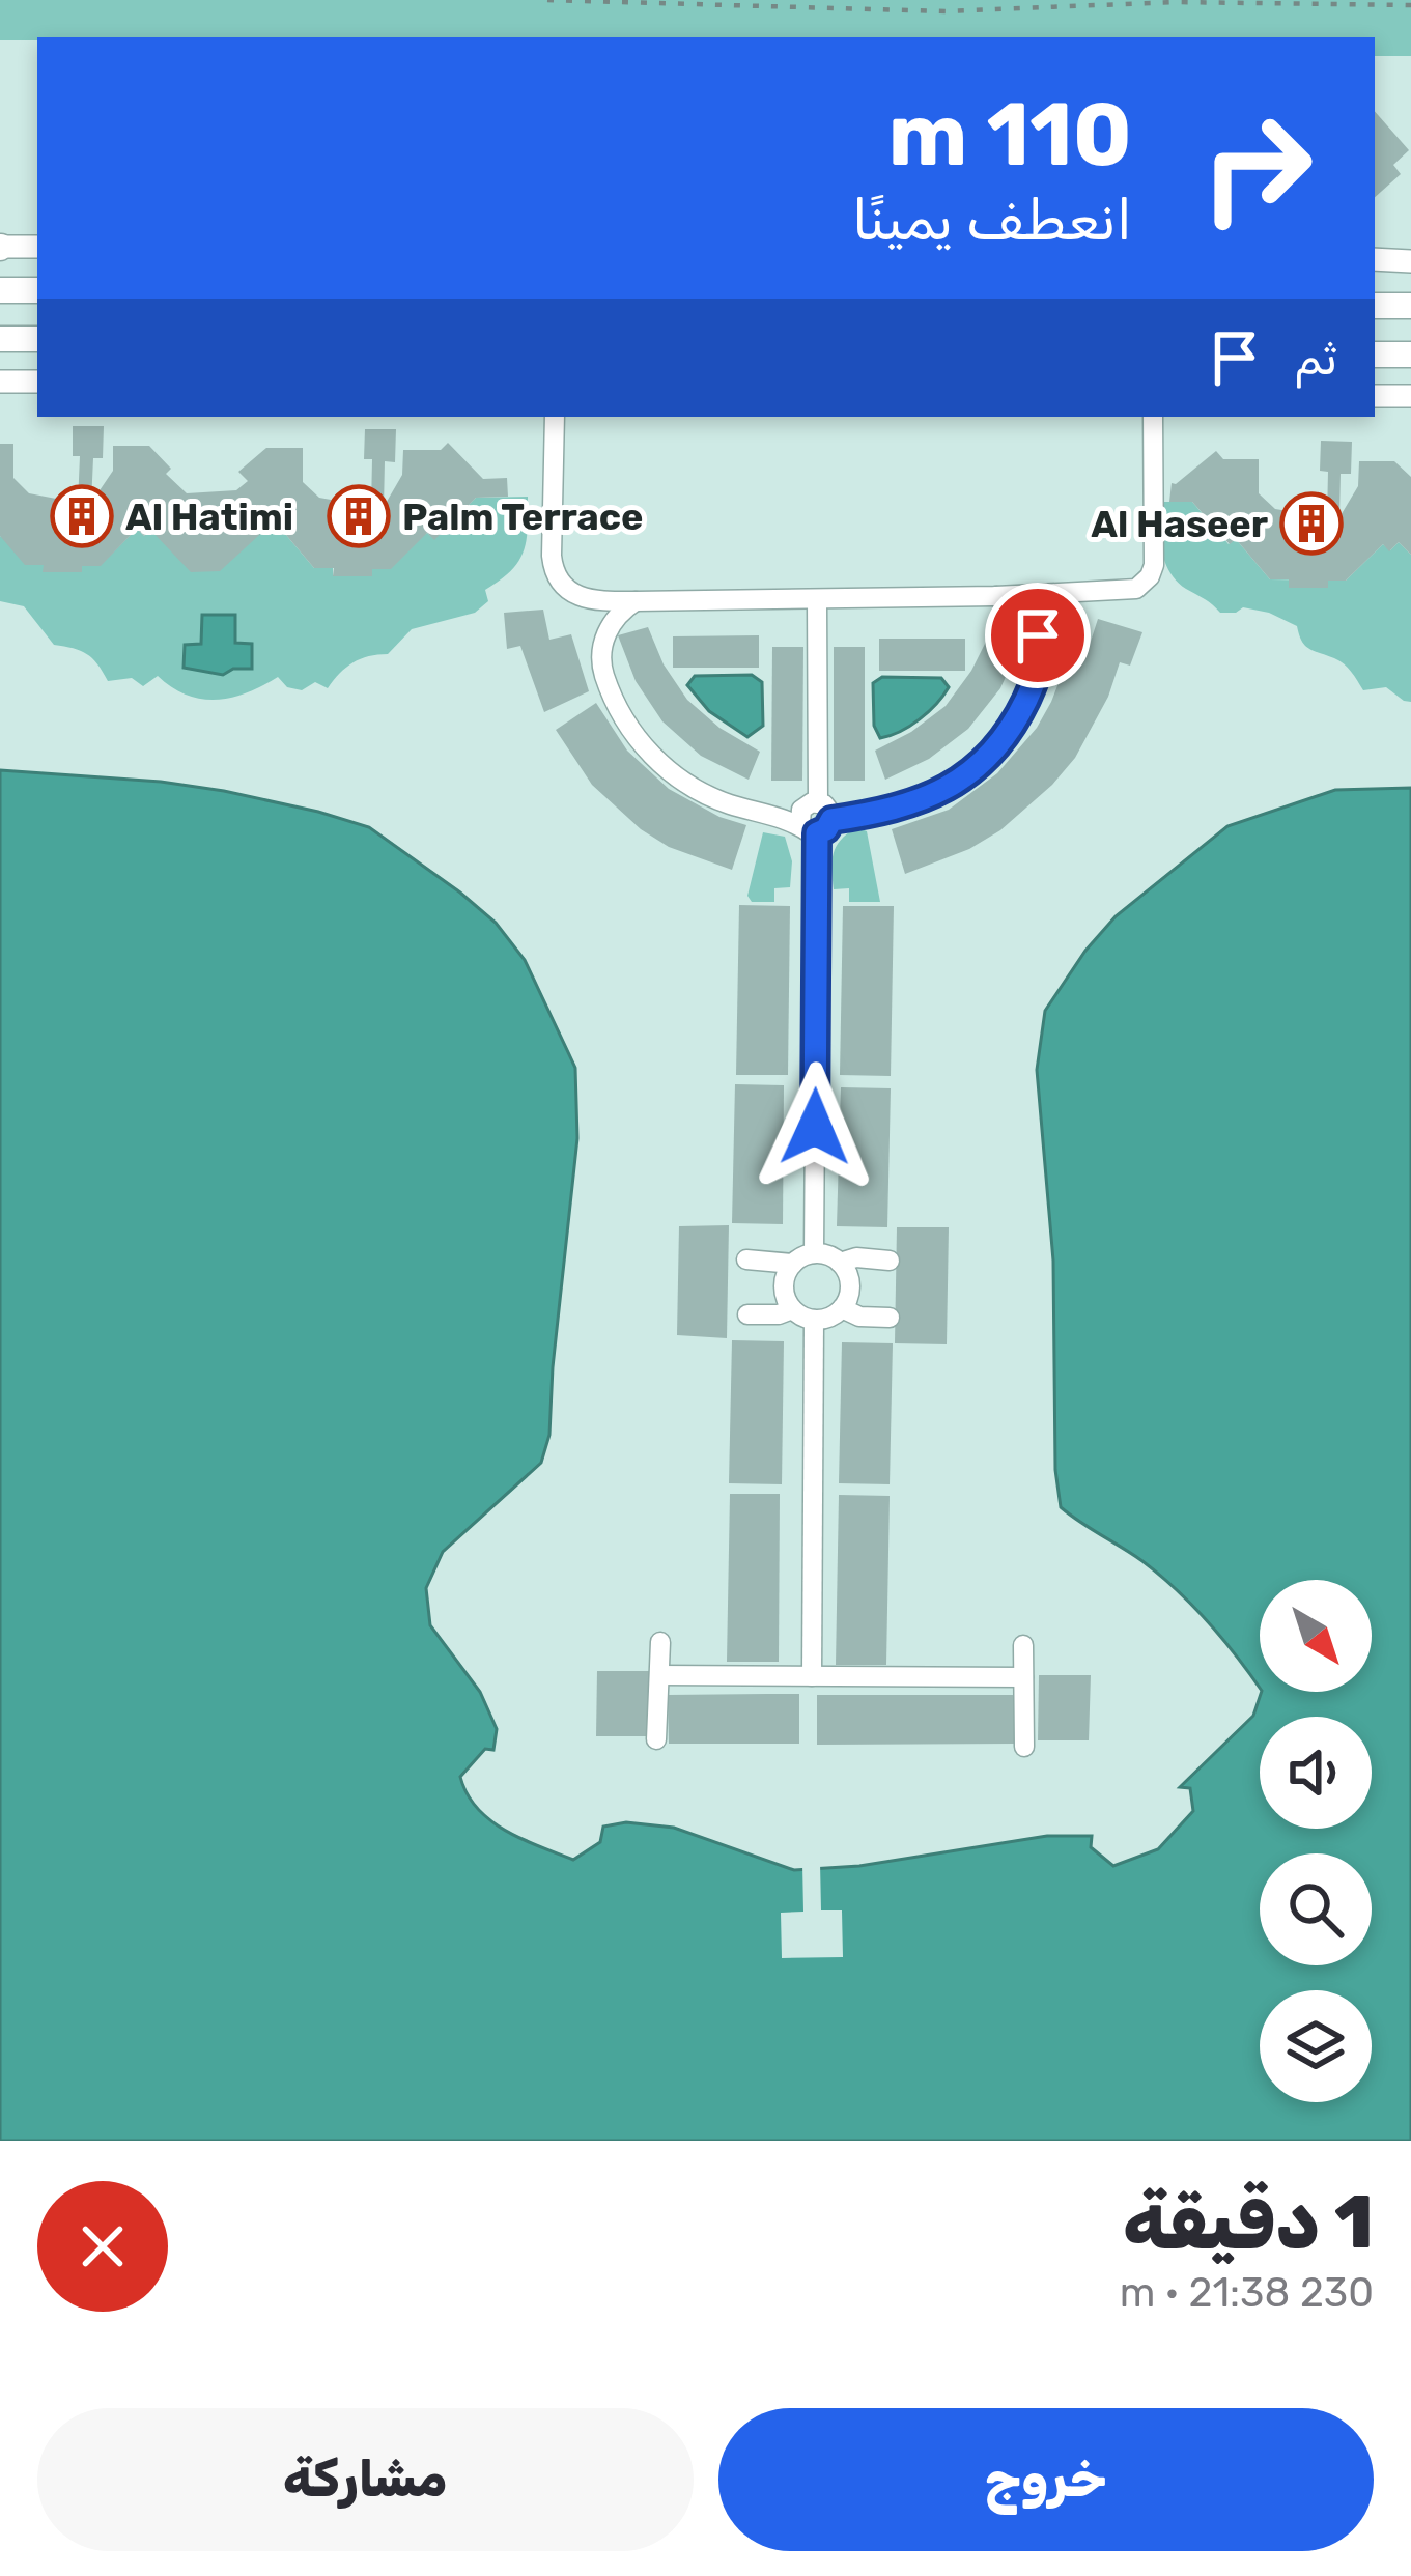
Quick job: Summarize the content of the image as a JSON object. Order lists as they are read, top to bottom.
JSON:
{
  "places": {
    "building": ["Al Hatimi", "Palm Terrace", "Al Haseer"]
  },
  "north": "bottom right",
  "page": {
    "turn": ["110 m", "انعطف يمينًا"],
    "then": "ثم",
    "heading": ["1 دقيقة", "230 m · 21:38"],
    "buttons": ["خروج", "مشاركة"]
  }
}
